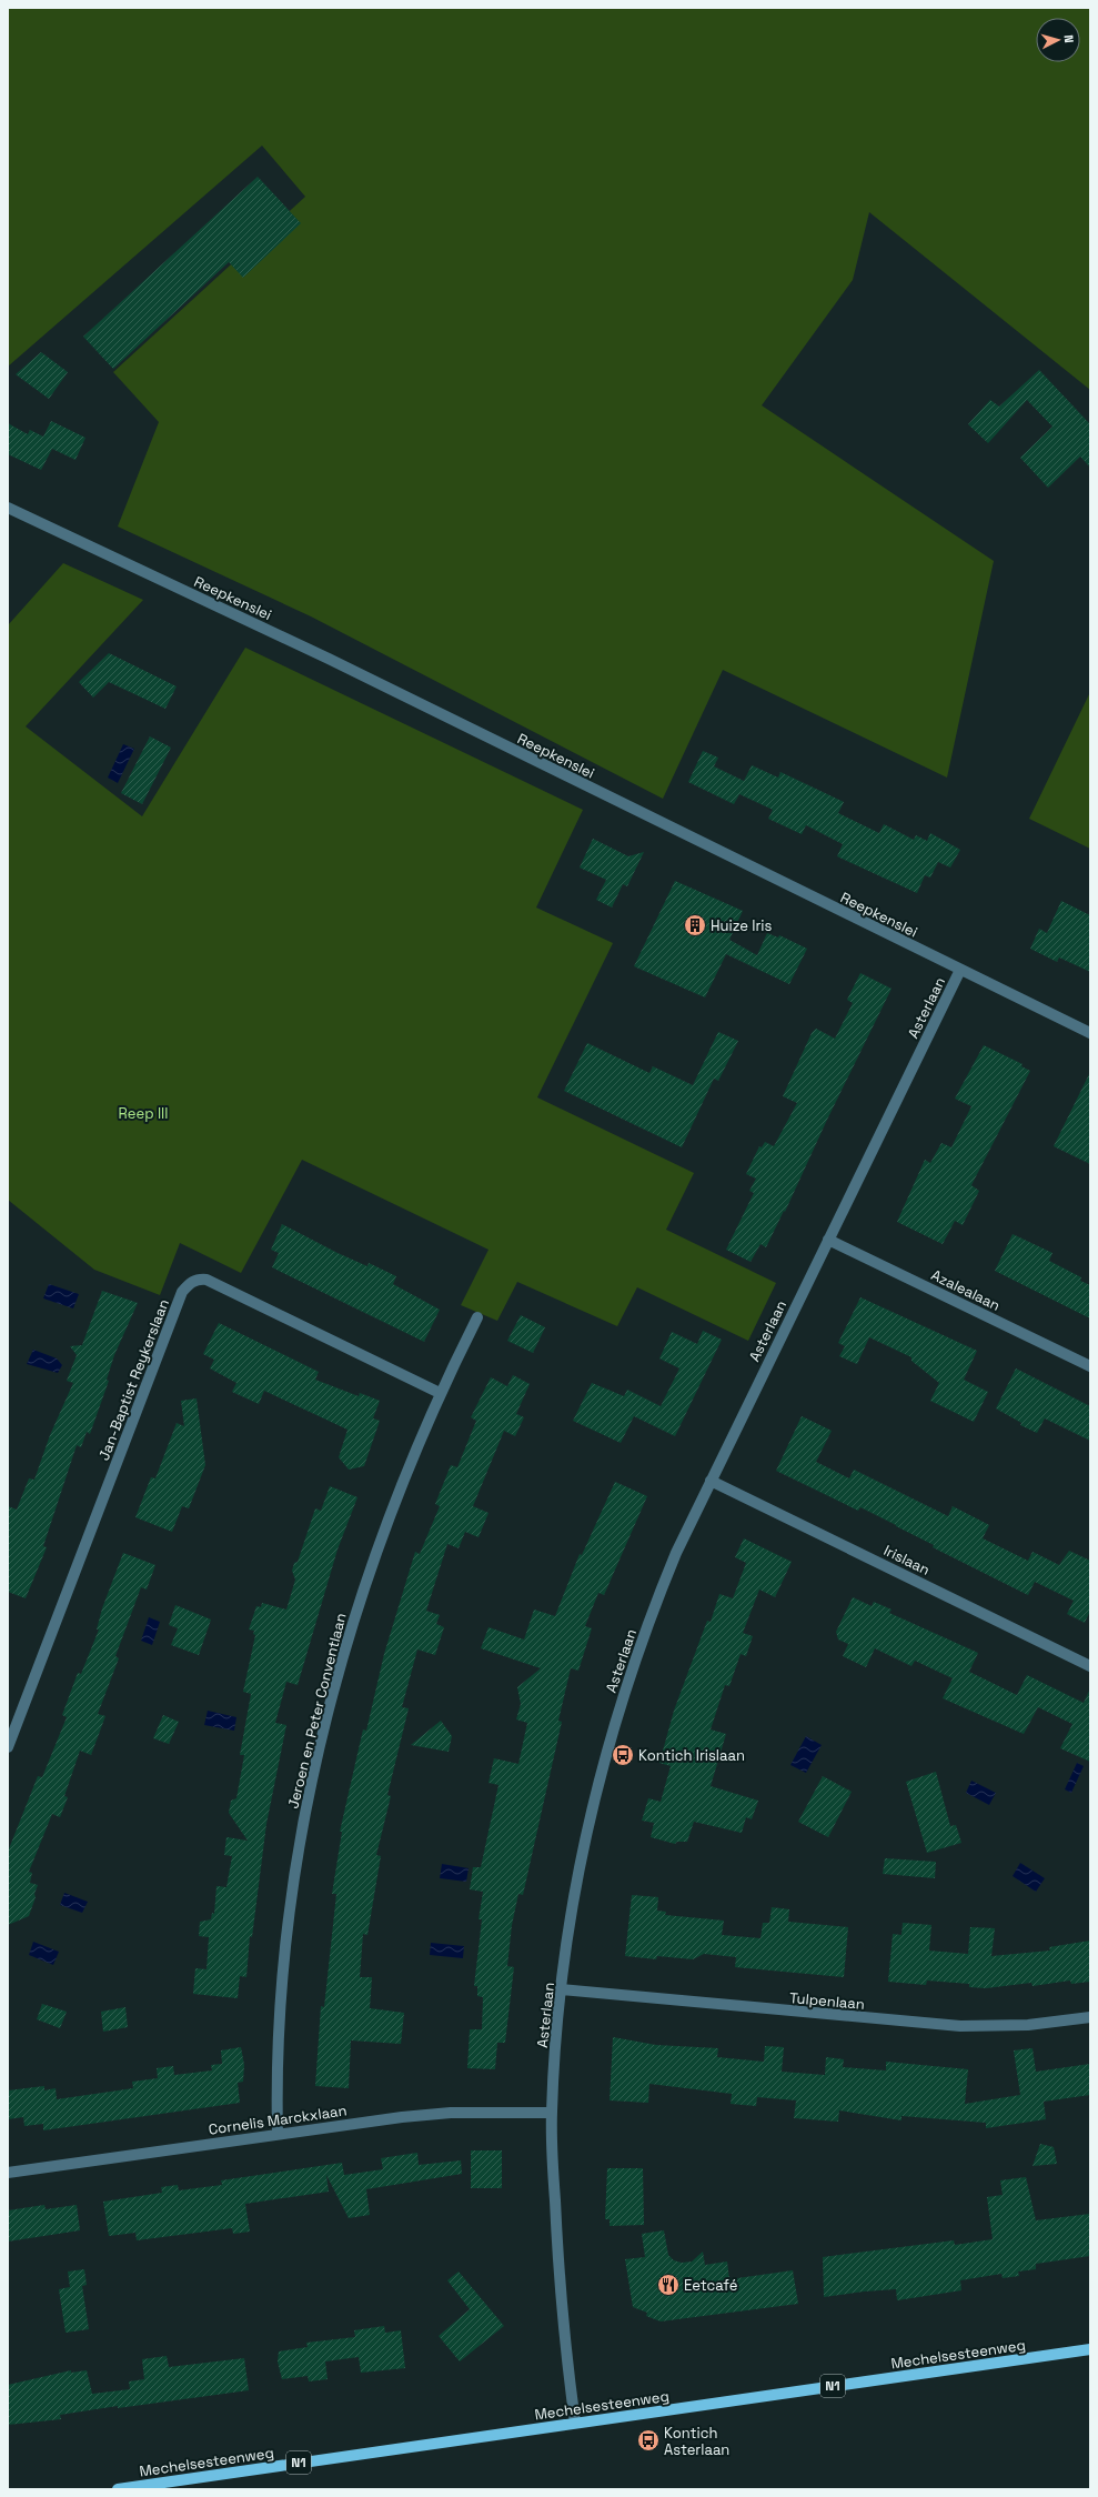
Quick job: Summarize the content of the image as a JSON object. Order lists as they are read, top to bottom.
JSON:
{
  "streets": {
    "main road": ["Mechelsesteenweg", "N1"],
    "street": [
      "Reepkenslei",
      "Asterlaan",
      "Azalealaan",
      "Jan-Baptist Reykerslaan",
      "Irislaan",
      "Jeroen en Peter Conventlaan",
      "Tulpenlaan",
      "Cornelis Marckxlaan"
    ]
  },
  "crossings": [
    ["Reepkenslei", "Asterlaan"],
    ["Asterlaan", "Azalealaan"],
    ["Asterlaan", "Irislaan"],
    ["Asterlaan", "Tulpenlaan"],
    ["Asterlaan", "Cornelis Marckxlaan"],
    ["Asterlaan", "Mechelsesteenweg"],
    ["Jan-Baptist Reykerslaan", "Jeroen en Peter Conventlaan"],
    ["Jeroen en Peter Conventlaan", "Cornelis Marckxlaan"]
  ],
  "parks": ["Reep III"],
  "places": {
    "building": ["Huize Iris"],
    "bus stop": ["Kontich Irislaan", "Kontich Asterlaan"],
    "restaurant": ["Eetcafé"]
  },
  "north": "right"
}
